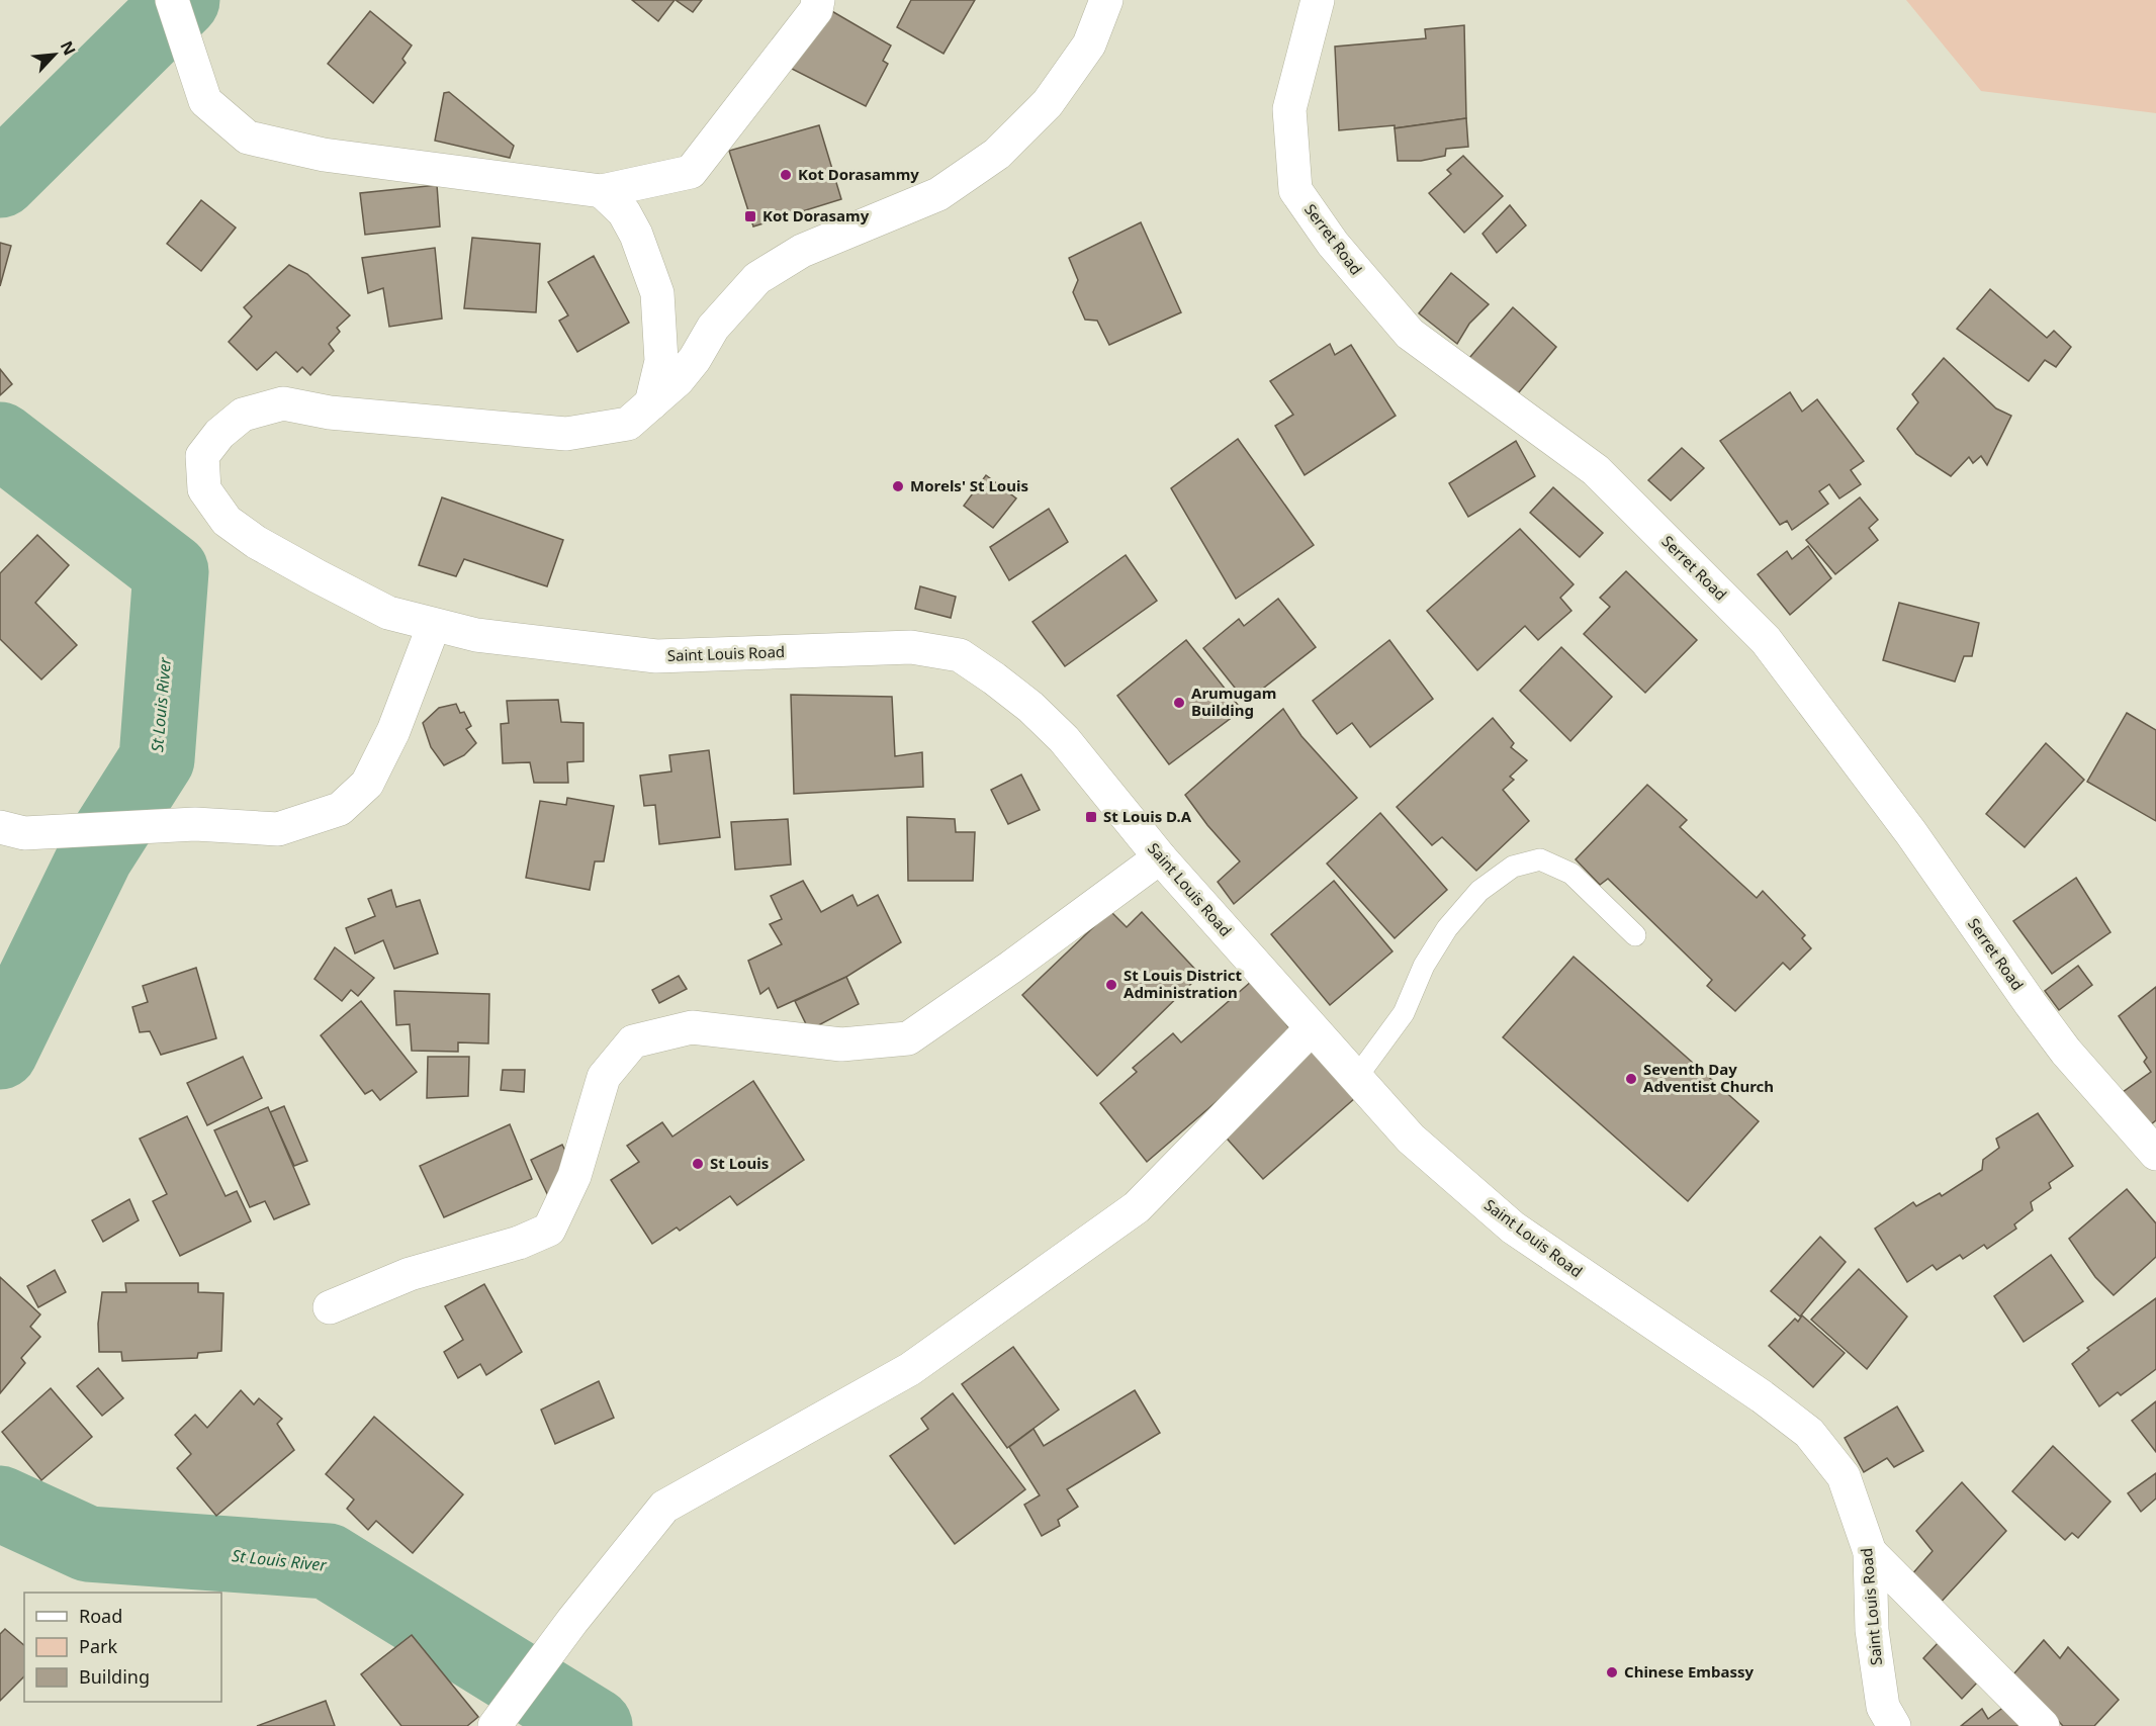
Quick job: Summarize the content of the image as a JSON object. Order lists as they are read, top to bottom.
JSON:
{
  "streets": {
    "street": ["Serret Road", "Saint Louis Road"]
  },
  "water": ["St Louis River"],
  "places": {
    "other": [
      "Kot Dorasammy",
      "Morels' St Louis",
      "Arumugam Building",
      "St Louis District Administration",
      "Seventh Day Adventist Church",
      "St Louis",
      "Chinese Embassy"
    ],
    "transit": ["Kot Dorasamy", "St Louis D.A"]
  },
  "legend": ["Road", "Park", "Building"],
  "north": "top right"
}
